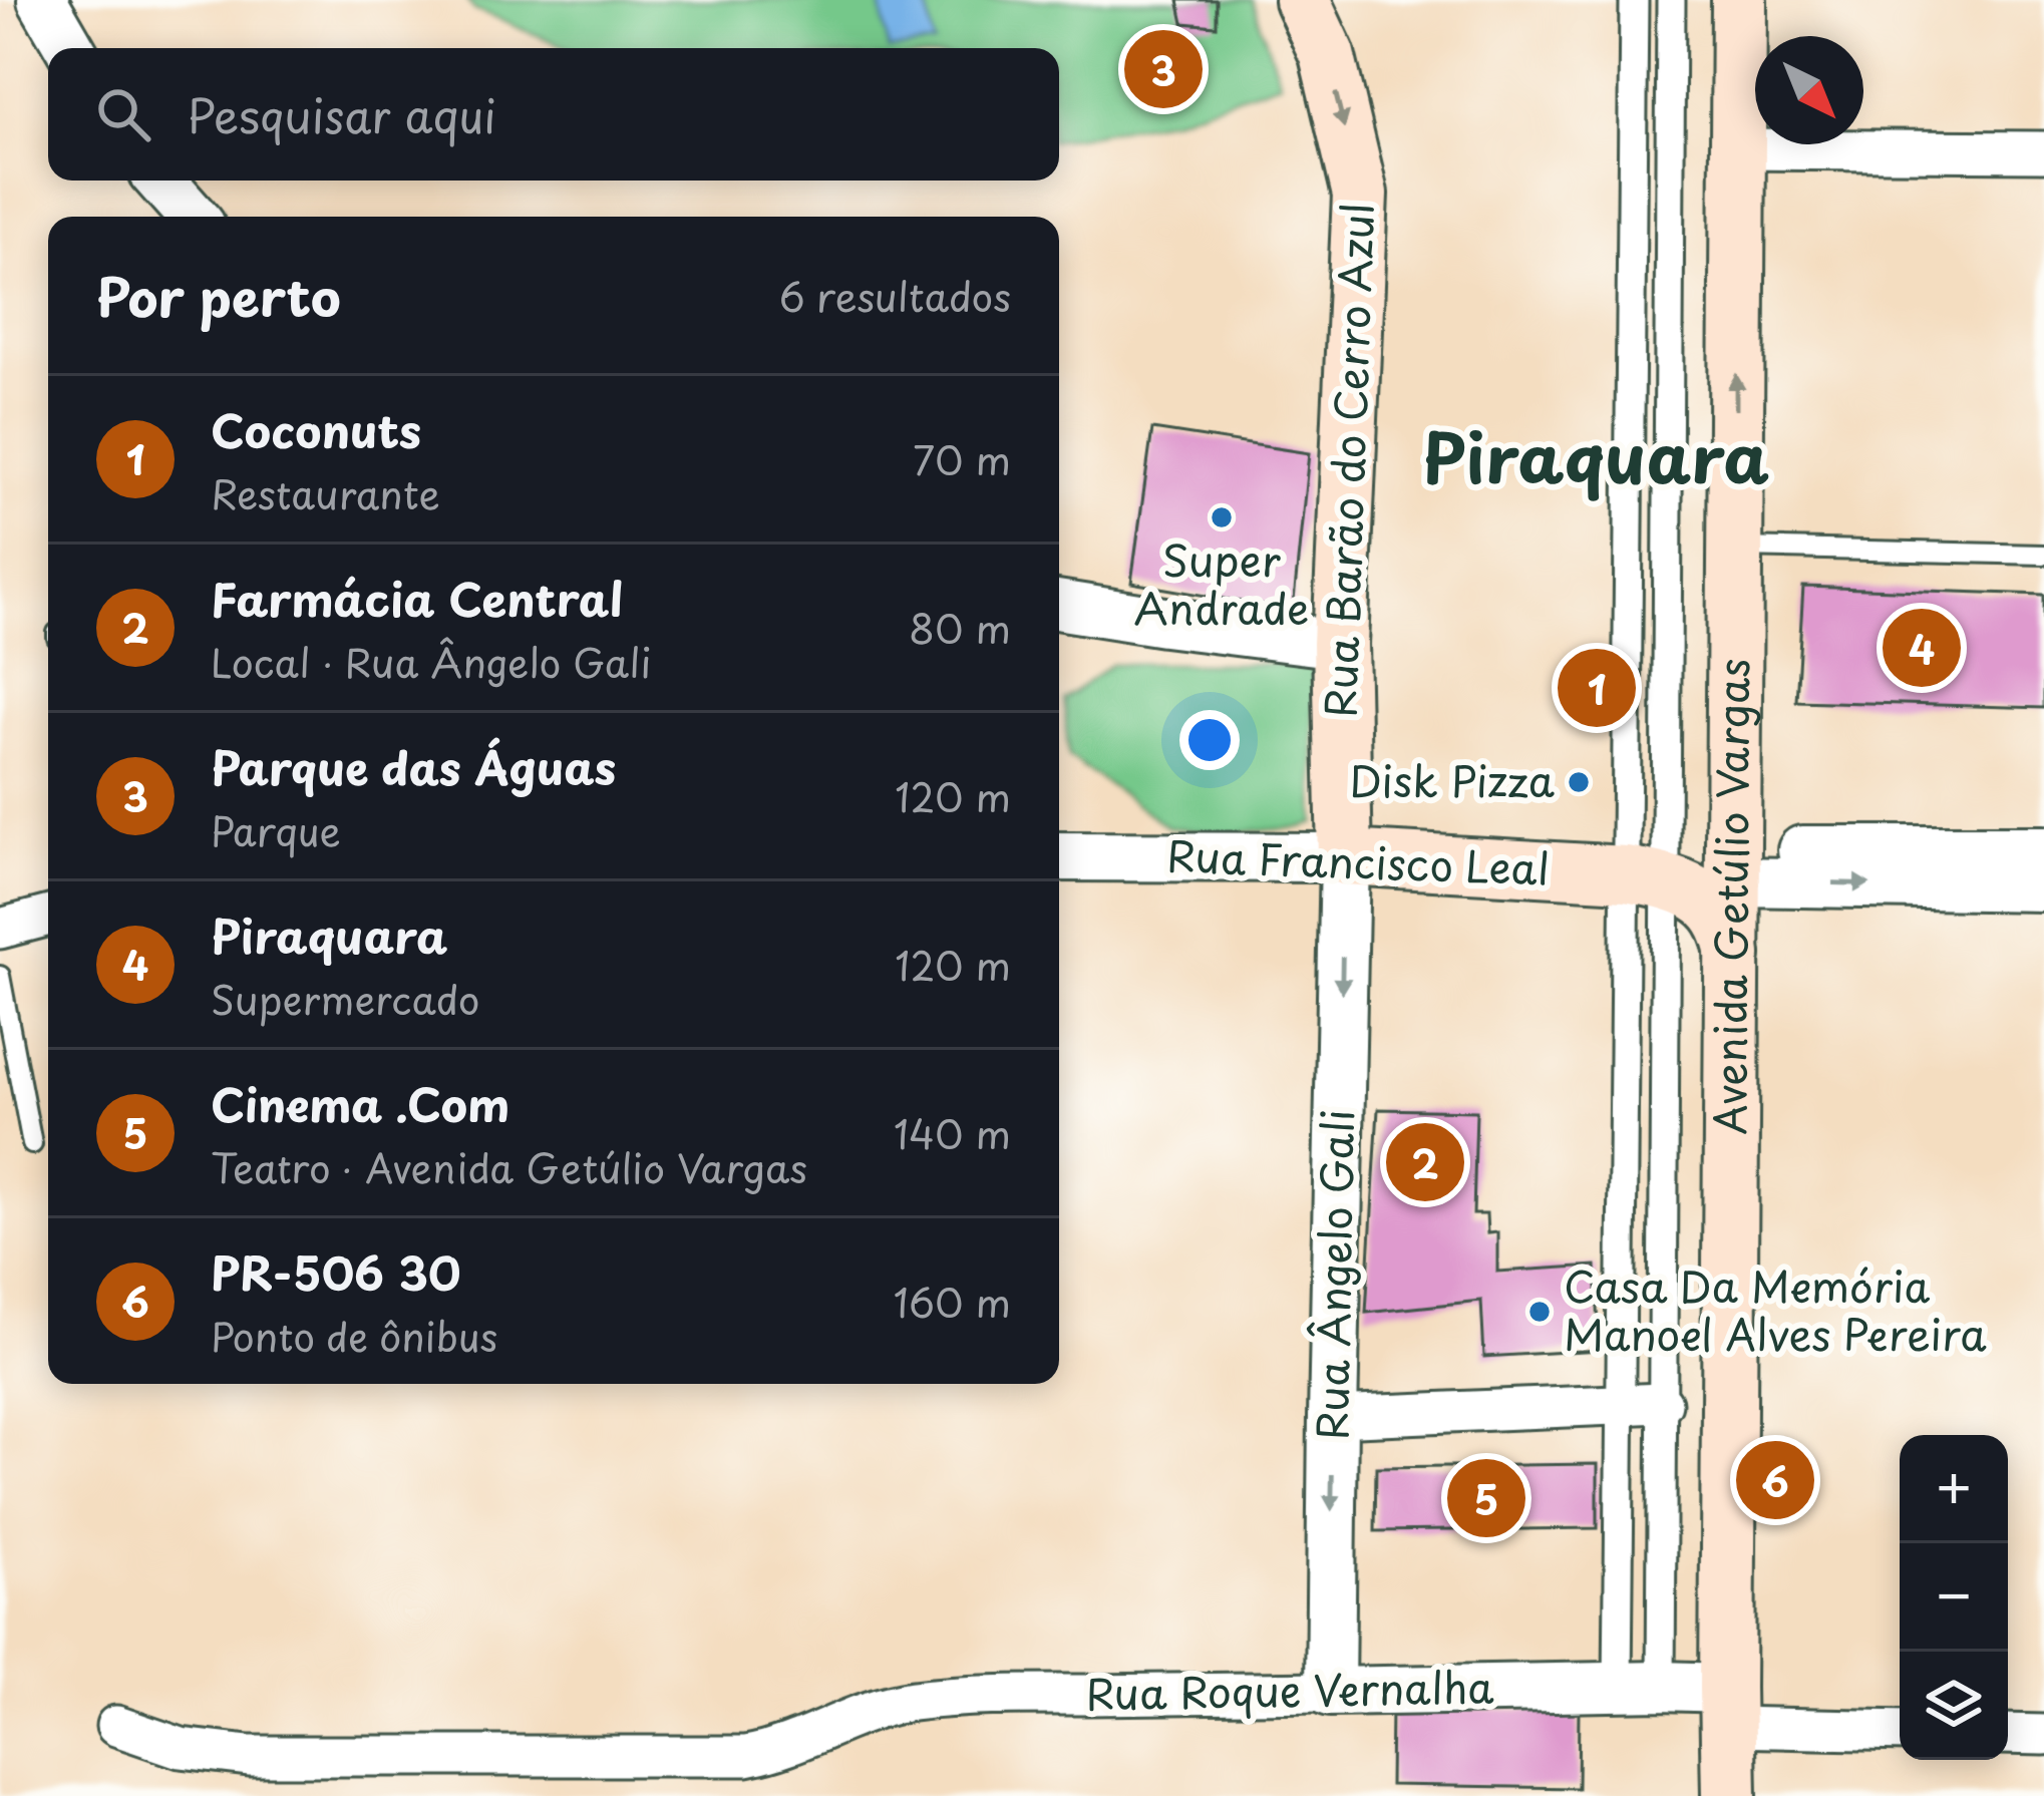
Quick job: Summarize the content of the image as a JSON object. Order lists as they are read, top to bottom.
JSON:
{
  "streets": {
    "main road": ["Rua Barão do Cerro Azul", "Rua Francisco Leal", "Avenida Getúlio Vargas"],
    "street": ["Rua Ângelo Gali", "Rua Roque Vernalha"]
  },
  "crossings": [
    ["Rua Barão do Cerro Azul", "Rua Francisco Leal"],
    ["Rua Barão do Cerro Azul", "Rua Ângelo Gali"],
    ["Rua Francisco Leal", "Avenida Getúlio Vargas"],
    ["Rua Francisco Leal", "Rua Ângelo Gali"],
    ["Avenida Getúlio Vargas", "Rua Roque Vernalha"],
    ["Rua Ângelo Gali", "Rua Roque Vernalha"]
  ],
  "one_way": ["Rua Barão do Cerro Azul", "Rua Ângelo Gali"],
  "districts": ["Piraquara"],
  "places": ["Super Andrade", "Disk Pizza", "Casa Da Memória Manoel Alves Pereira"],
  "north": "bottom right",
  "page": {
    "pins": [
      "3",
      "4",
      "1",
      "2",
      "6",
      "5"
    ],
    "search": "Pesquisar aqui",
    "heading": ["Por perto", "6 resultados"],
    "list": [
      {
        "mark": "1",
        "name": "Coconuts",
        "note": "Restaurante",
        "value": "70 m"
      },
      {
        "mark": "2",
        "name": "Farmácia Central",
        "note": "Local · Rua Ângelo Gali",
        "value": "80 m"
      },
      {
        "mark": "3",
        "name": "Parque das Águas",
        "note": "Parque",
        "value": "120 m"
      },
      {
        "mark": "4",
        "name": "Piraquara",
        "note": "Supermercado",
        "value": "120 m"
      },
      {
        "mark": "5",
        "name": "Cinema .Com",
        "note": "Teatro · Avenida Getúlio Vargas",
        "value": "140 m"
      },
      {
        "mark": "6",
        "name": "PR-506 30",
        "note": "Ponto de ônibus",
        "value": "160 m"
      }
    ],
    "map_buttons": ["+", "−"]
  }
}
